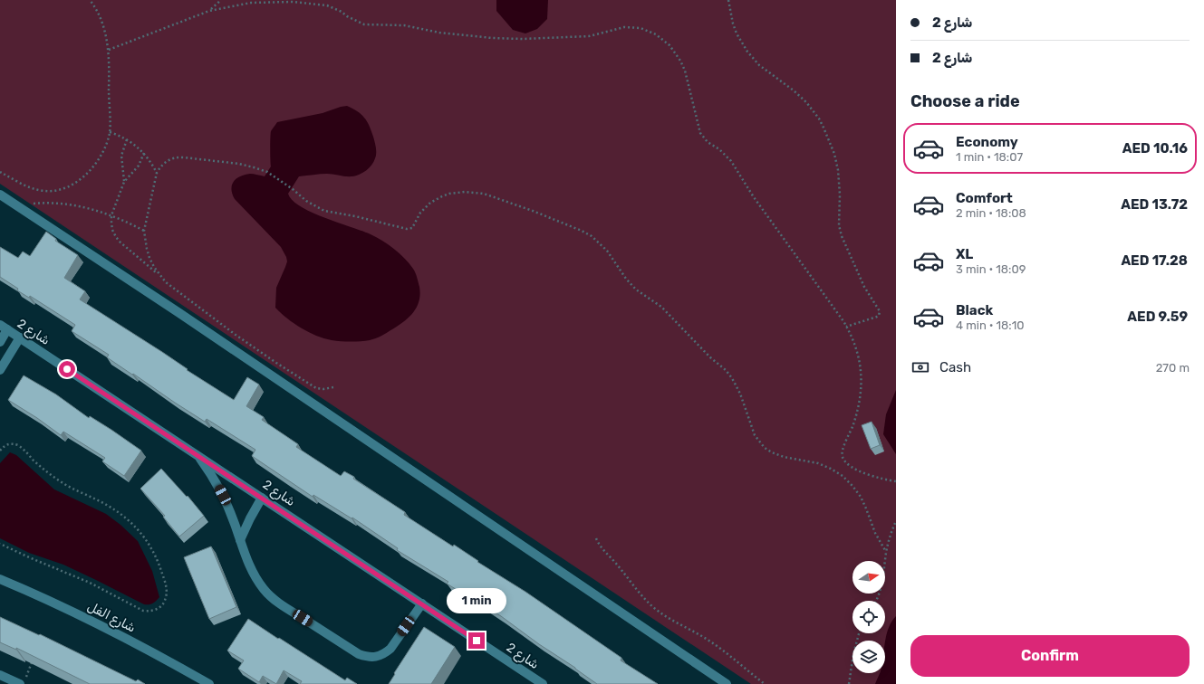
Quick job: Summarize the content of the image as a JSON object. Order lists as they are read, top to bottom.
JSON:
{
  "streets": {
    "street": ["شارع 2", "شارع الفل"]
  },
  "north": "right",
  "page": {
    "banner": ["شارع 2", "شارع 2"],
    "heading": "Choose a ride",
    "list": [
      {
        "name": "Economy",
        "note": "1 min · 18:07",
        "value": "AED 10.16"
      },
      {
        "name": "Comfort",
        "note": "2 min · 18:08",
        "value": "AED 13.72"
      },
      {
        "name": "XL",
        "note": "3 min · 18:09",
        "value": "AED 17.28"
      },
      {
        "name": "Black",
        "note": "4 min · 18:10",
        "value": "AED 9.59"
      }
    ],
    "pay": ["Cash", "270 m"],
    "bubble": "1 min",
    "buttons": "Confirm"
  }
}
